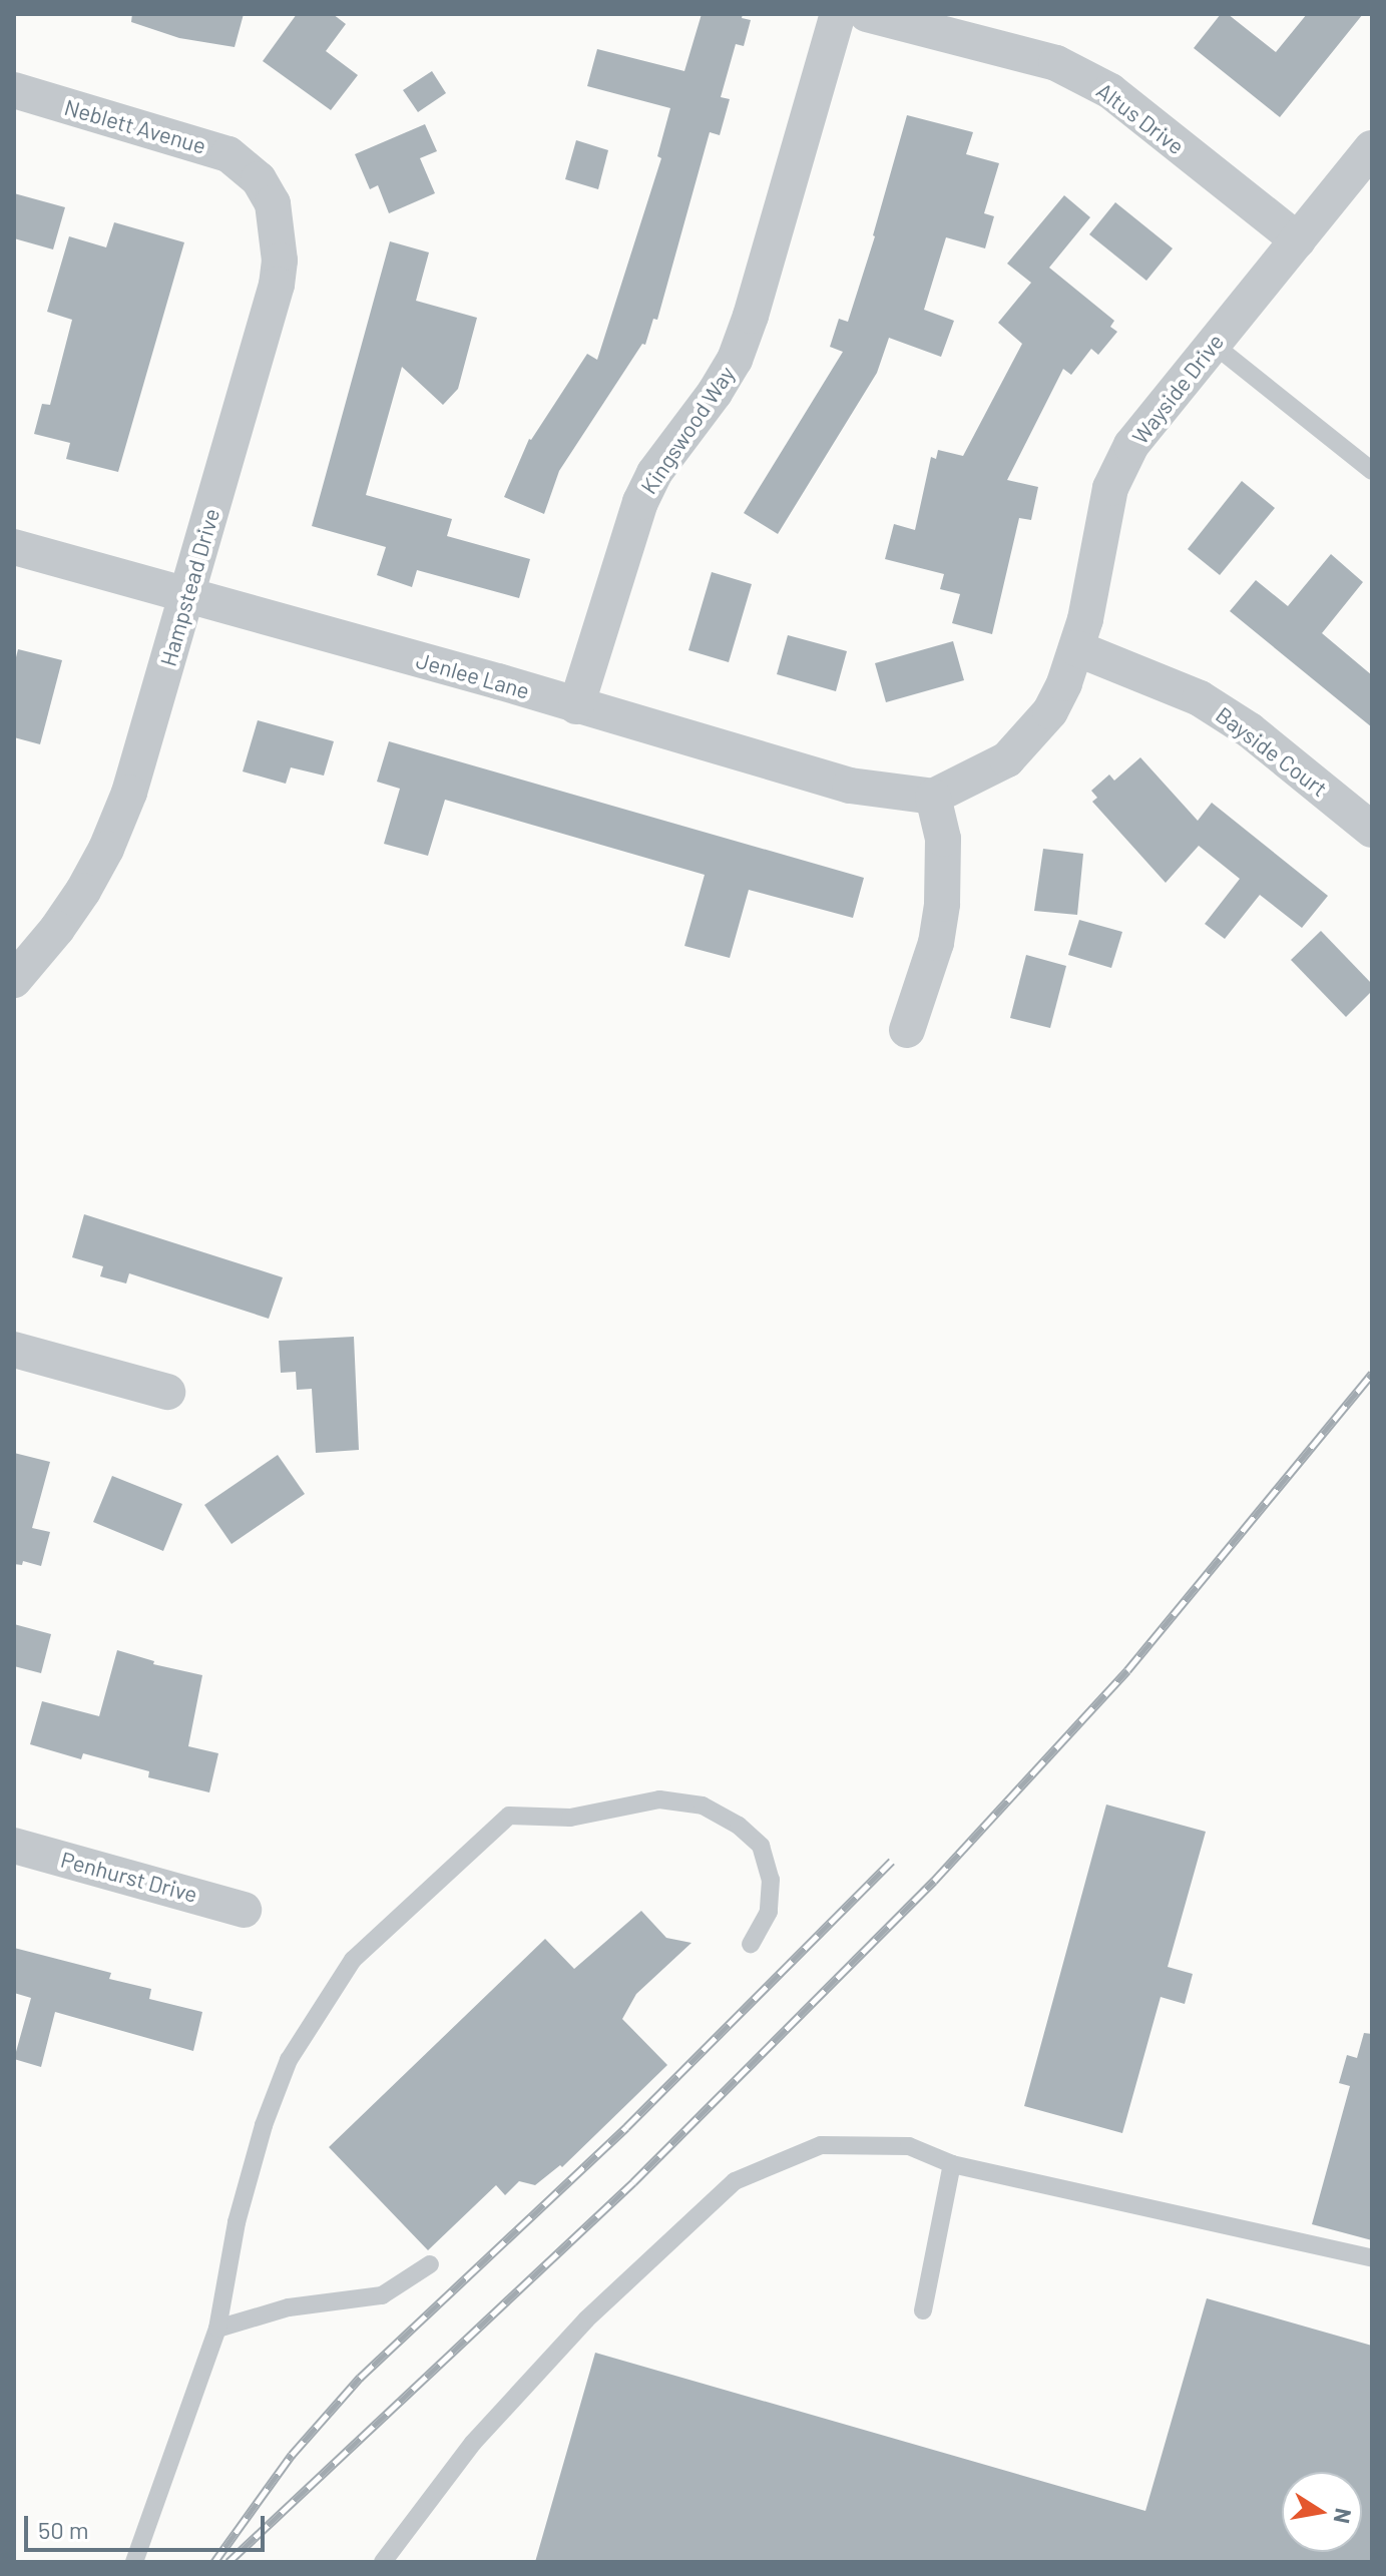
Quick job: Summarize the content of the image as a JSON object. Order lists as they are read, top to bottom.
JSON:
{
  "streets": {
    "street": [
      "Altus Drive",
      "Neblett Avenue",
      "Wayside Drive",
      "Kingswood Way",
      "Hampstead Drive",
      "Jenlee Lane",
      "Bayside Court",
      "Penhurst Drive"
    ]
  },
  "crossings": [
    ["Altus Drive", "Wayside Drive"],
    ["Neblett Avenue", "Hampstead Drive"],
    ["Wayside Drive", "Jenlee Lane"],
    ["Wayside Drive", "Bayside Court"],
    ["Kingswood Way", "Jenlee Lane"],
    ["Hampstead Drive", "Jenlee Lane"]
  ],
  "scale_bar": "50 m",
  "north": "right"
}
